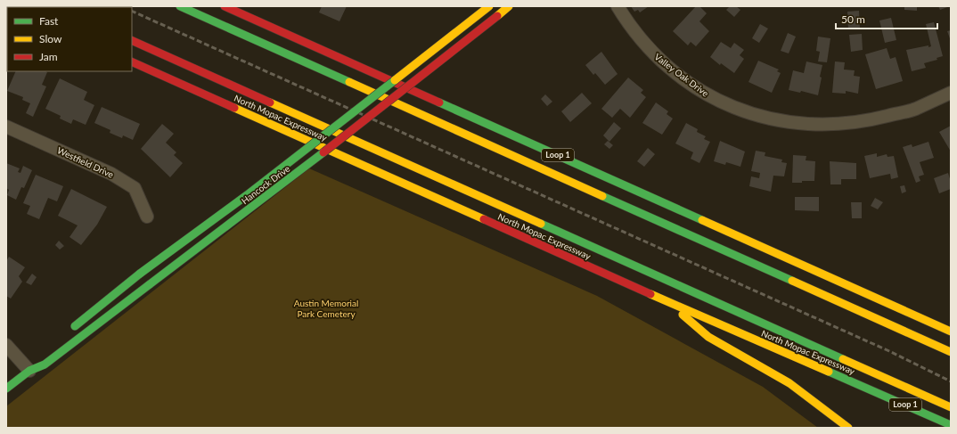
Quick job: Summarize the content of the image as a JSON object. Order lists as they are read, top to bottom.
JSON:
{
  "streets": {
    "main road": ["North Mopac Expressway", "Loop 1", "Hancock Drive"],
    "street": ["Valley Oak Drive", "Westfield Drive"]
  },
  "parks": ["Austin Memorial Park Cemetery"],
  "legend": ["Fast", "Slow", "Jam"],
  "scale_bar": "50 m"
}
